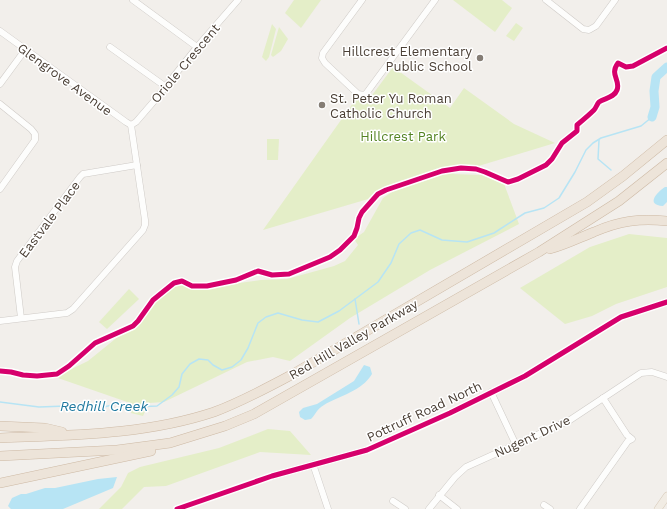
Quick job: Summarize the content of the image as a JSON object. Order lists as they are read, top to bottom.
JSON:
{
  "streets": {
    "highway": ["Red Hill Valley Parkway"],
    "street": [
      "Oriole Crescent",
      "Glengrove Avenue",
      "Eastvale Place",
      "Pottruff Road North",
      "Nugent Drive"
    ]
  },
  "crossings": [
    ["Oriole Crescent", "Glengrove Avenue"]
  ],
  "water": ["Redhill Creek"],
  "parks": ["Hillcrest Park"],
  "places": ["Hillcrest Elementary Public School", "St. Peter Yu Roman Catholic Church"]
}
